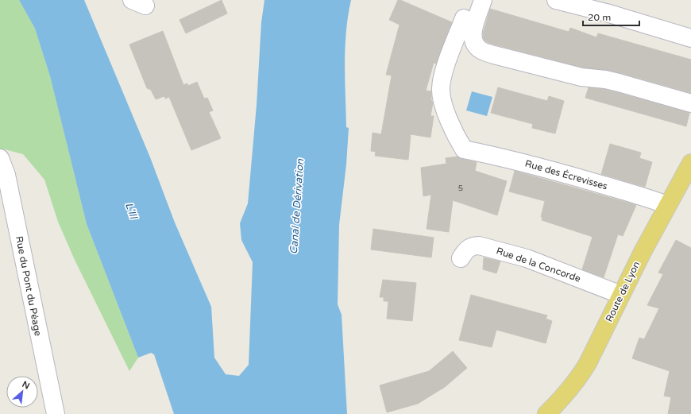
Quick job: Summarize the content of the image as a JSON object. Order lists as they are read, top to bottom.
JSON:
{
  "streets": {
    "main road": ["Route de Lyon"],
    "street": ["Rue des Écrevisses", "Rue de la Concorde", "Rue du Pont du Péage"]
  },
  "crossings": [
    ["Rue des Écrevisses", "Route de Lyon"],
    ["Rue de la Concorde", "Route de Lyon"]
  ],
  "water": ["Canal de Dérivation", "L'Ill"],
  "house_numbers": ["5"],
  "scale_bar": "20 m",
  "north": "top right"
}
